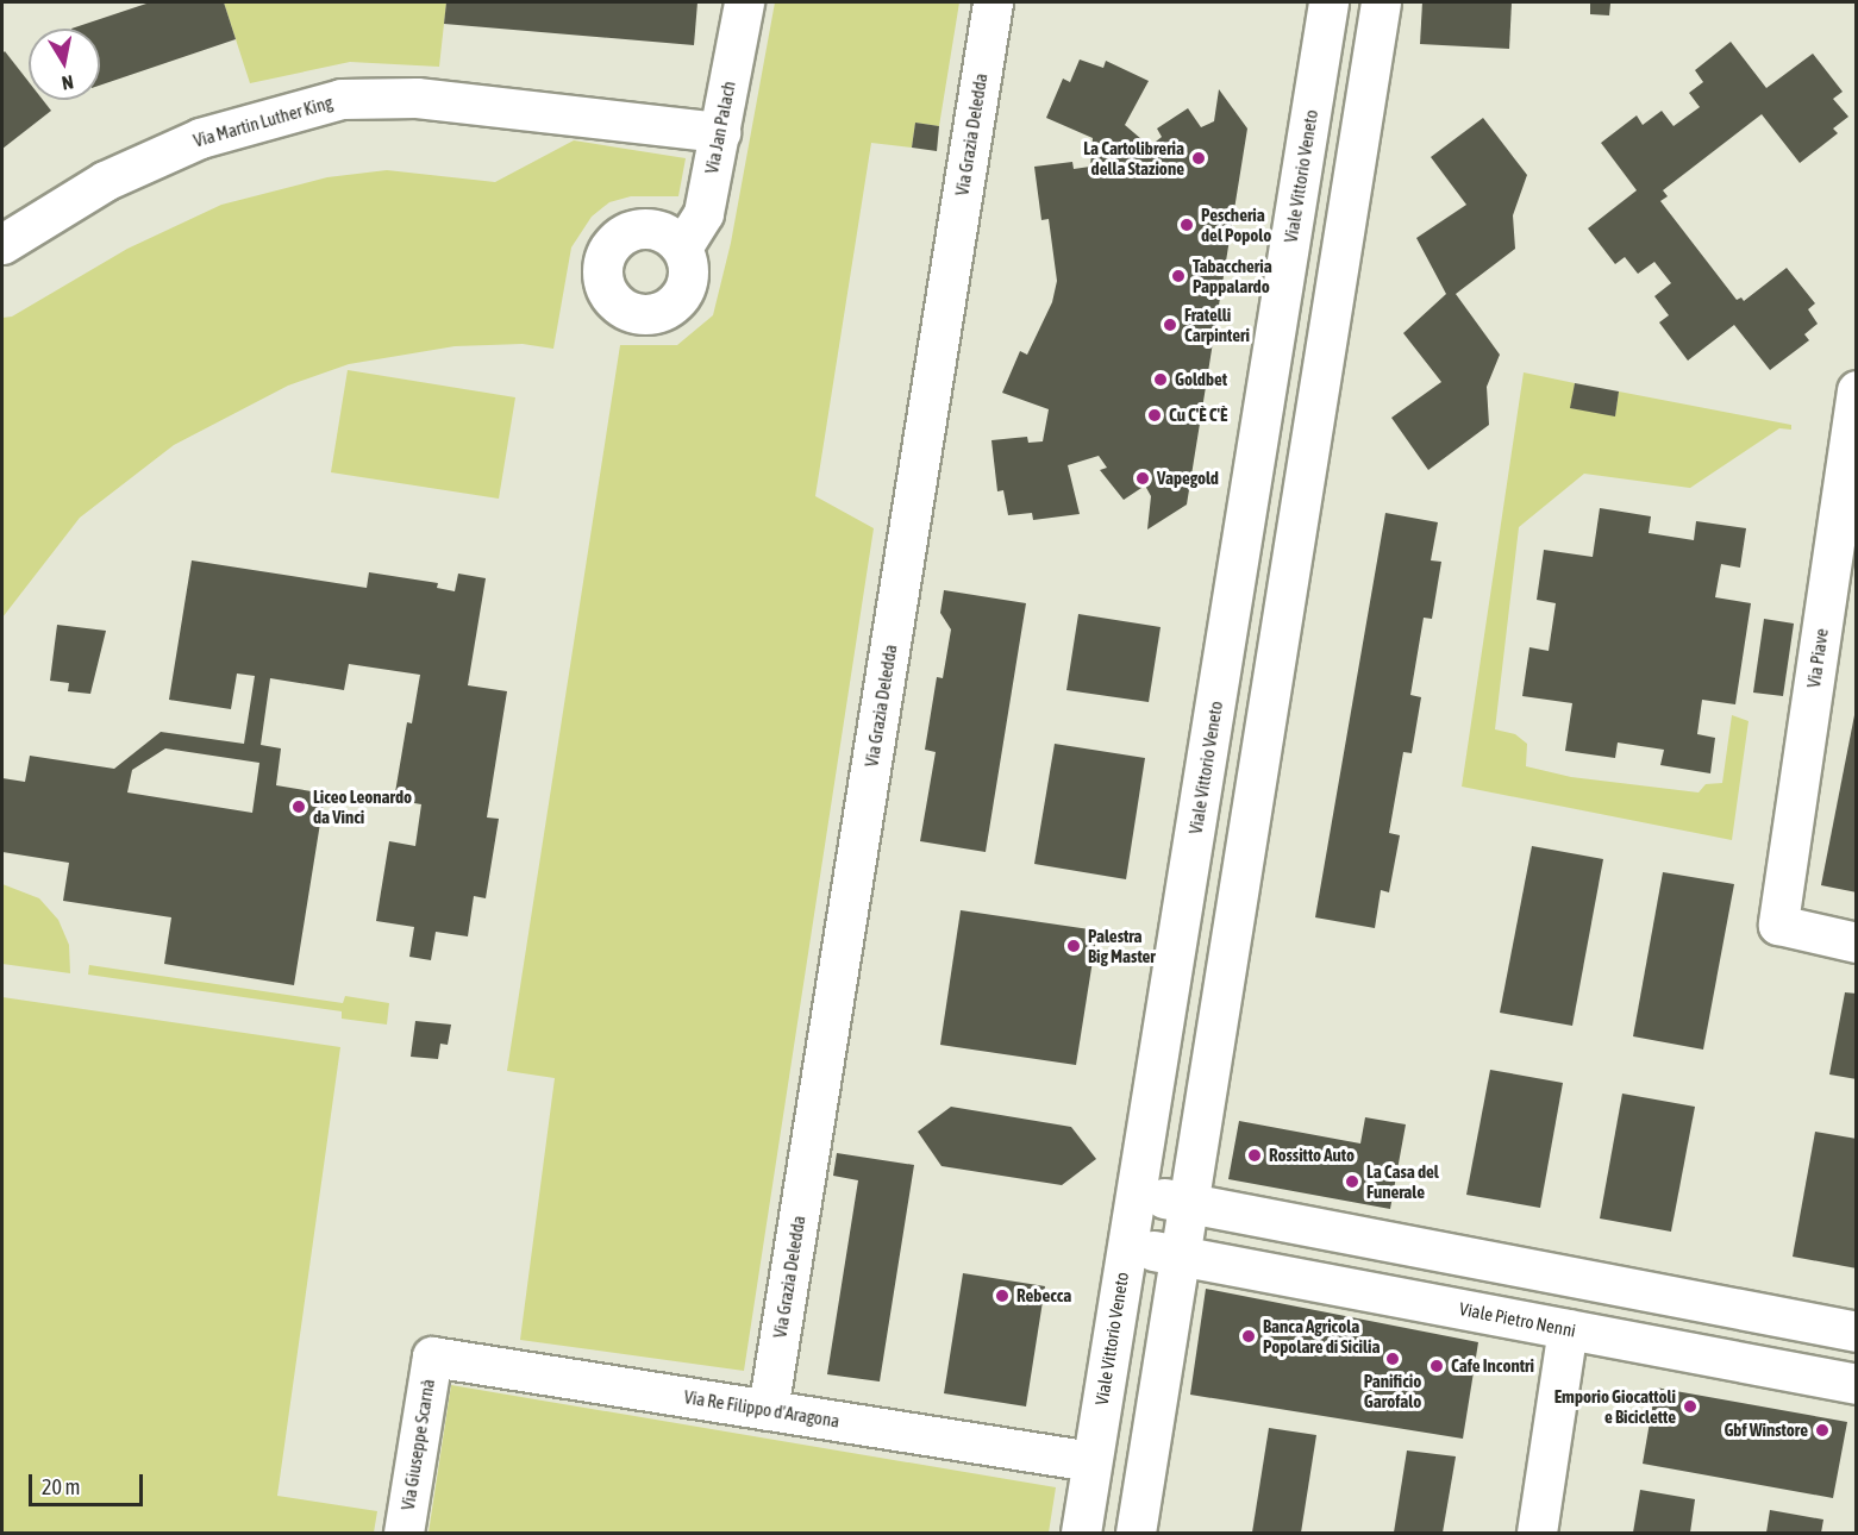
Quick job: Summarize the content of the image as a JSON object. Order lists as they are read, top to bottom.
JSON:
{
  "streets": {
    "street": [
      "Via Martin Luther King",
      "Via Jan Palach",
      "Via Grazia Deledda",
      "Viale Vittorio Veneto",
      "Via Piave",
      "Viale Pietro Nenni",
      "Via Re Filippo d'Aragona",
      "Via Giuseppe Scarnà"
    ]
  },
  "crossings": [
    ["Via Martin Luther King", "Via Jan Palach"],
    ["Via Grazia Deledda", "Via Re Filippo d'Aragona"],
    ["Viale Vittorio Veneto", "Viale Pietro Nenni"],
    ["Viale Vittorio Veneto", "Via Re Filippo d'Aragona"],
    ["Via Re Filippo d'Aragona", "Via Giuseppe Scarnà"]
  ],
  "places": [
    "La Cartolibreria della Stazione",
    "Pescheria del Popolo",
    "Tabaccheria Pappalardo",
    "Fratelli Carpinteri",
    "Goldbet",
    "Cu C'È C'È",
    "Vapegold",
    "Liceo Leonardo da Vinci",
    "Palestra Big Master",
    "Rossitto Auto",
    "La Casa del Funerale",
    "Rebecca",
    "Banca Agricola Popolare di Sicilia",
    "Panificio Garofalo",
    "Cafe Incontri",
    "Emporio Giocattoli e Biciclette",
    "Gbf Winstore"
  ],
  "scale_bar": "20 m",
  "north": "bottom"
}
